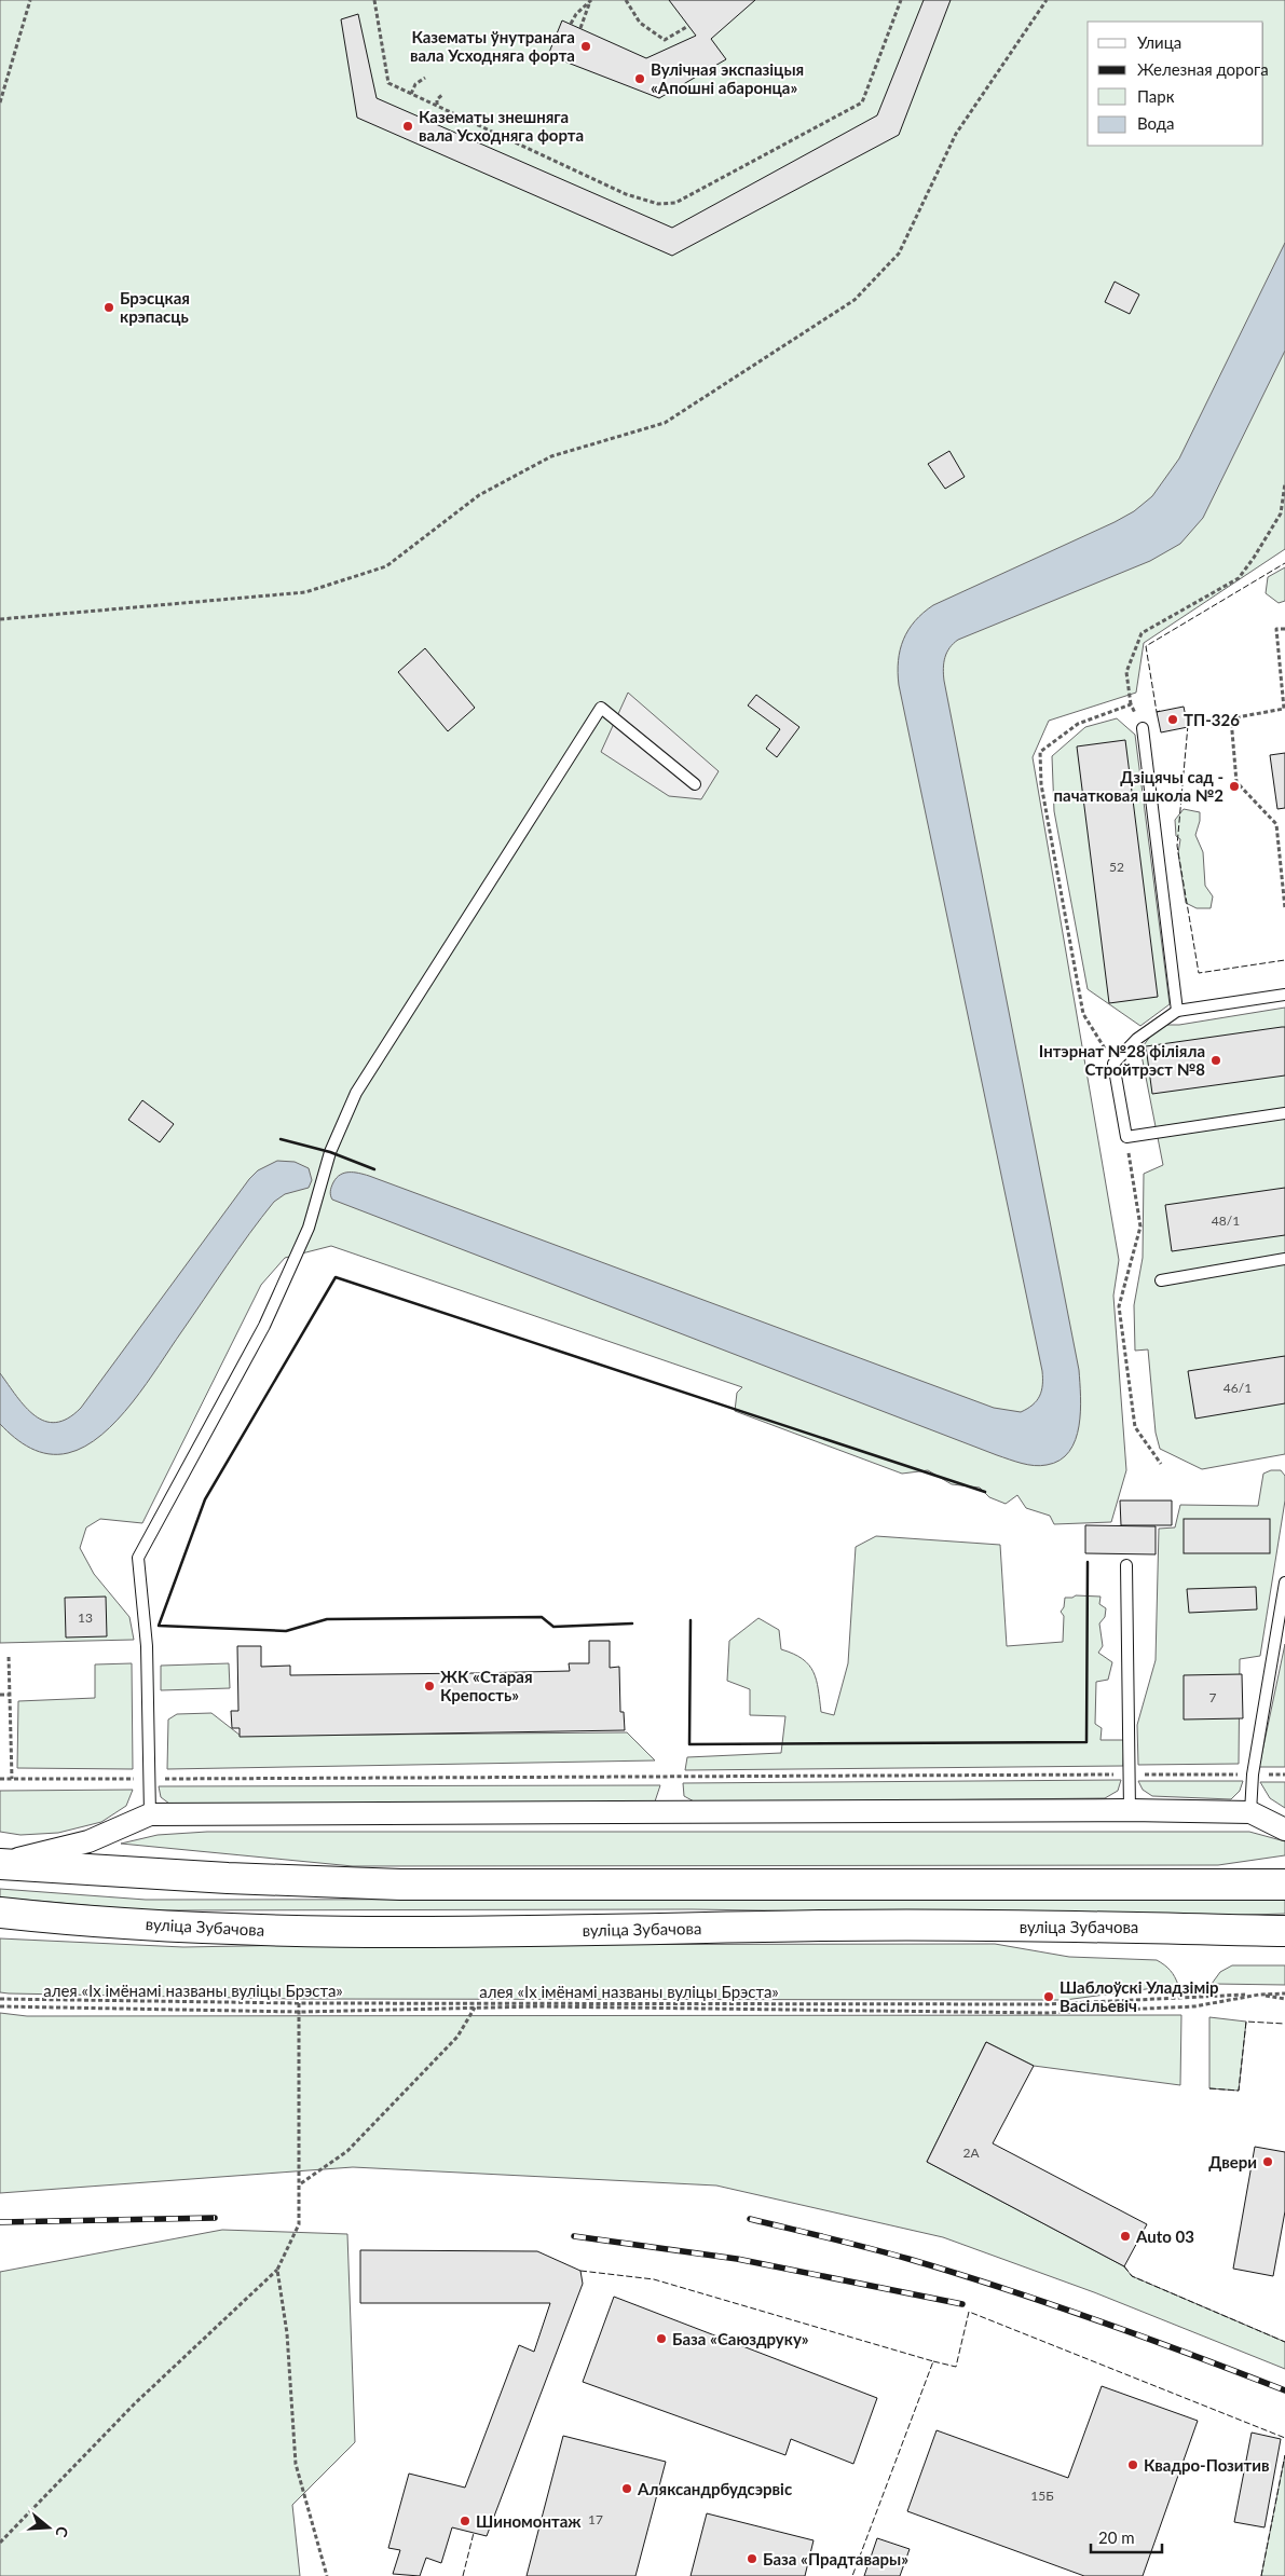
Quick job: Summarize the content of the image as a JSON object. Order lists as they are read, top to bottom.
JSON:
{
  "streets": {
    "highway": ["вуліца Зубачова"],
    "path": ["алея «Іх імёнамі названы вуліцы Брэста»"]
  },
  "places": [
    "Казематы ўнутранага вала Усходняга форта",
    "Вулічная экспазіцыя «Апошні абаронца»",
    "Казематы знешняга вала Усходняга форта",
    "Брэсцкая крэпасць",
    "ТП-326",
    "Дзіцячы сад - пачатковая школа №2",
    "Інтэрнат №28 фiлiяла Стройтрэст №8",
    "ЖК «Старая Крепость»",
    "Шаблоўскі Уладзімір Васільевіч",
    "Двери",
    "Auto 03",
    "База «Саюздруку»",
    "Квадро-Позитив",
    "Аляксандрбудсэрвіс",
    "Шиномонтаж",
    "База «Прадтавары»"
  ],
  "house_numbers": [
    "52",
    "48/1",
    "46/1",
    "13",
    "7",
    "2А",
    "15Б",
    "17"
  ],
  "legend": [
    "Улица",
    "Железная дорога",
    "Парк",
    "Вода"
  ],
  "scale_bar": "20 m",
  "north": "right"
}
